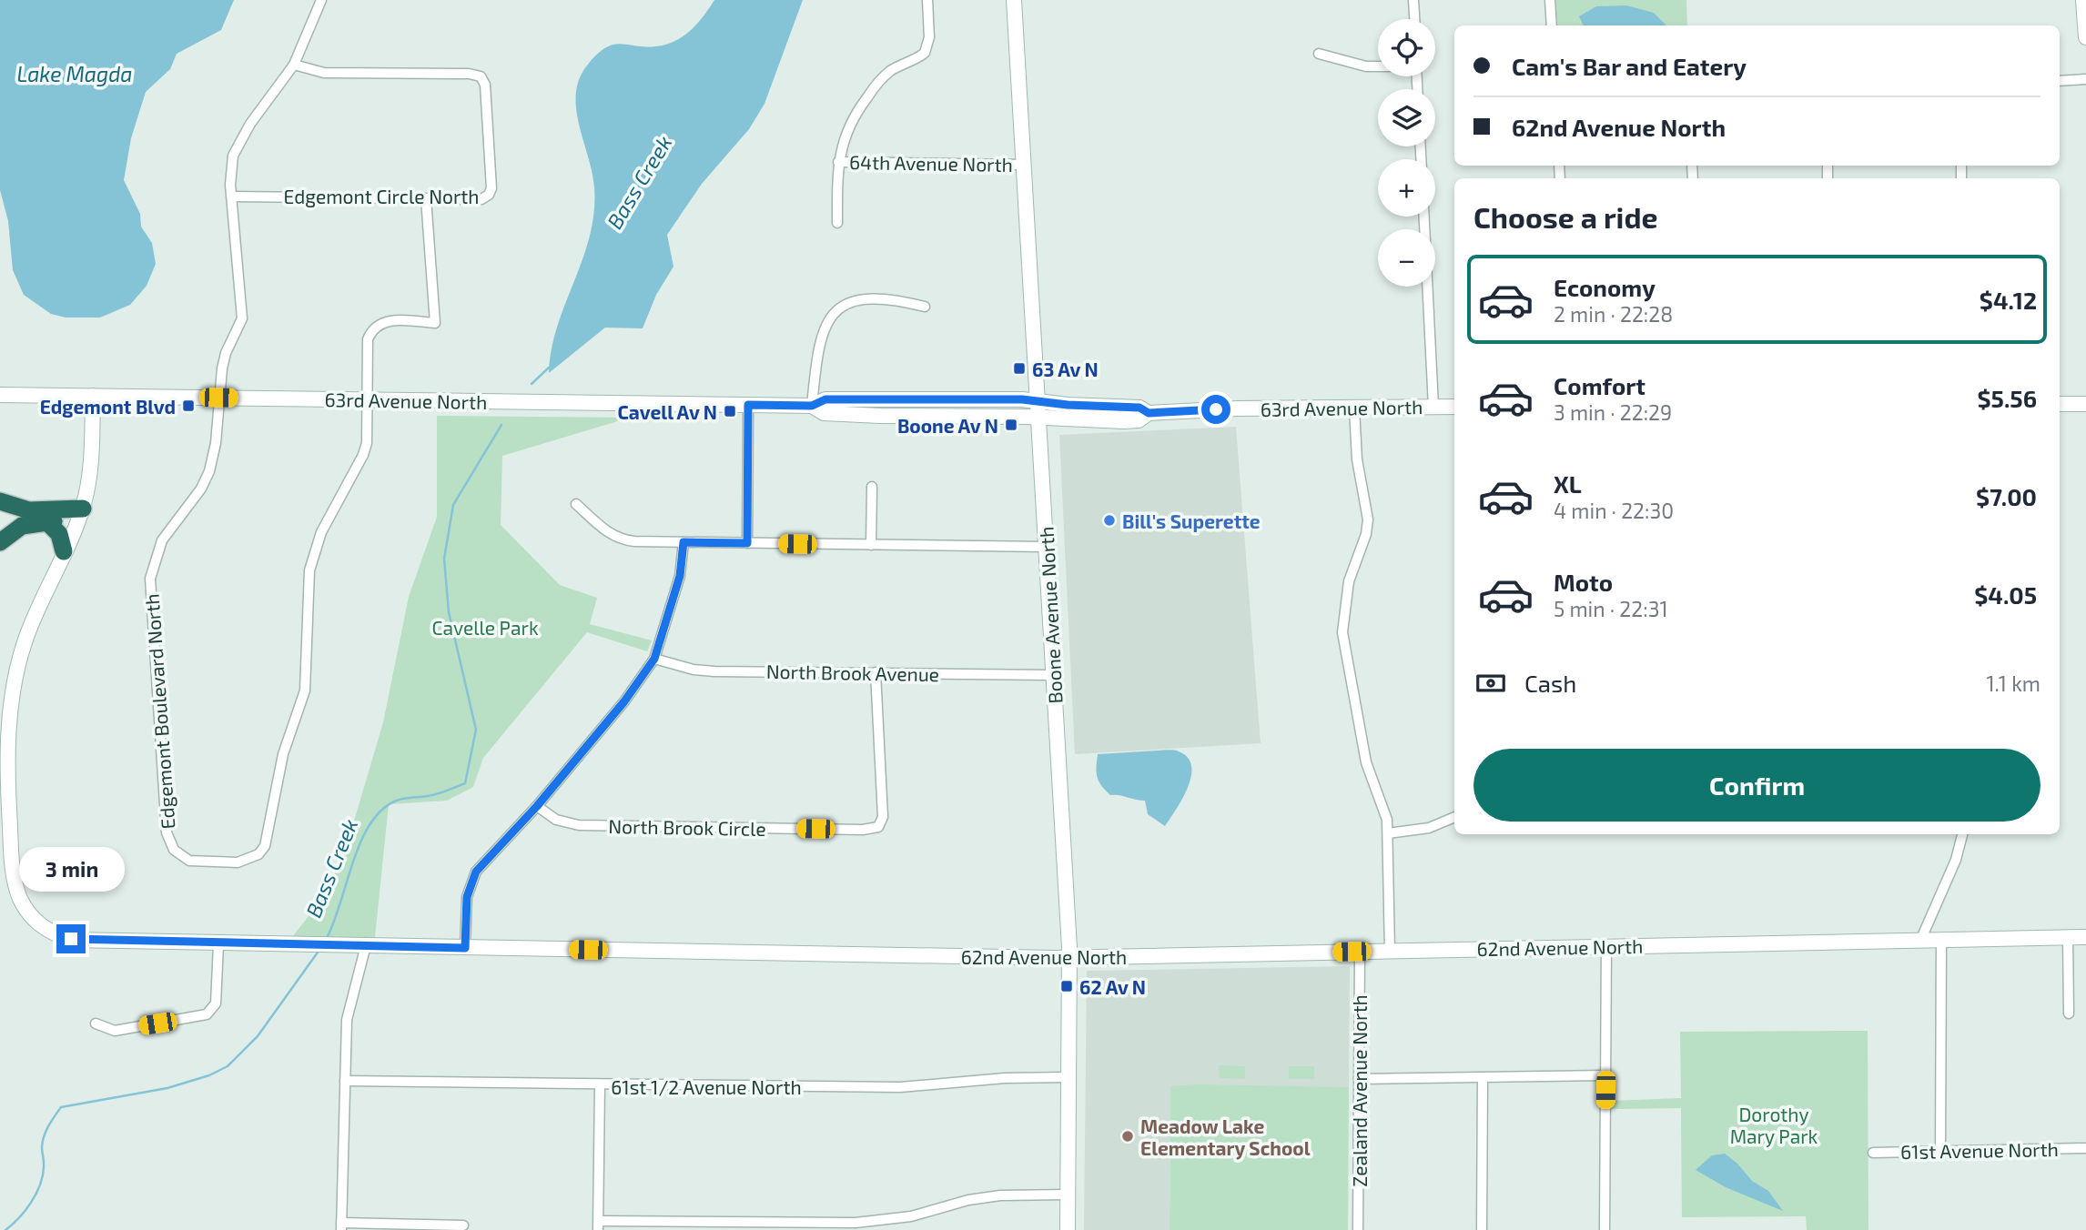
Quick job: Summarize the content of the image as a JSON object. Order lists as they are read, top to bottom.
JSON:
{
  "streets": {
    "street": [
      "64th Avenue North",
      "Edgemont Circle North",
      "63rd Avenue North",
      "Boone Avenue North",
      "North Brook Avenue",
      "Edgemont Boulevard North",
      "North Brook Circle",
      "62nd Avenue North",
      "61st 1/2 Avenue North",
      "Zealand Avenue North",
      "61st Avenue North"
    ]
  },
  "crossings": [
    ["64th Avenue North", "Boone Avenue North"],
    ["Edgemont Circle North", "Edgemont Boulevard North"],
    ["63rd Avenue North", "Boone Avenue North"],
    ["63rd Avenue North", "Edgemont Boulevard North"],
    ["Boone Avenue North", "North Brook Avenue"],
    ["Boone Avenue North", "62nd Avenue North"],
    ["Boone Avenue North", "61st 1/2 Avenue North"],
    ["North Brook Avenue", "North Brook Circle"],
    ["62nd Avenue North", "Zealand Avenue North"]
  ],
  "water": ["Lake Magda", "Bass Creek"],
  "parks": ["Cavelle Park", "Dorothy Mary Park"],
  "places": {
    "transit": [
      "63 Av N",
      "Edgemont Blvd",
      "Cavell Av N",
      "Boone Av N",
      "62 Av N"
    ],
    "other": ["Bill's Superette", "Meadow Lake Elementary School"]
  },
  "page": {
    "map_buttons": ["+", "−"],
    "banner": ["Cam's Bar and Eatery", "62nd Avenue North"],
    "heading": "Choose a ride",
    "list": [
      {
        "name": "Economy",
        "note": "2 min · 22:28",
        "value": "$4.12"
      },
      {
        "name": "Comfort",
        "note": "3 min · 22:29",
        "value": "$5.56"
      },
      {
        "name": "XL",
        "note": "4 min · 22:30",
        "value": "$7.00"
      },
      {
        "name": "Moto",
        "note": "5 min · 22:31",
        "value": "$4.05"
      }
    ],
    "pay": ["Cash", "1.1 km"],
    "buttons": "Confirm",
    "bubble": "3 min"
  }
}
